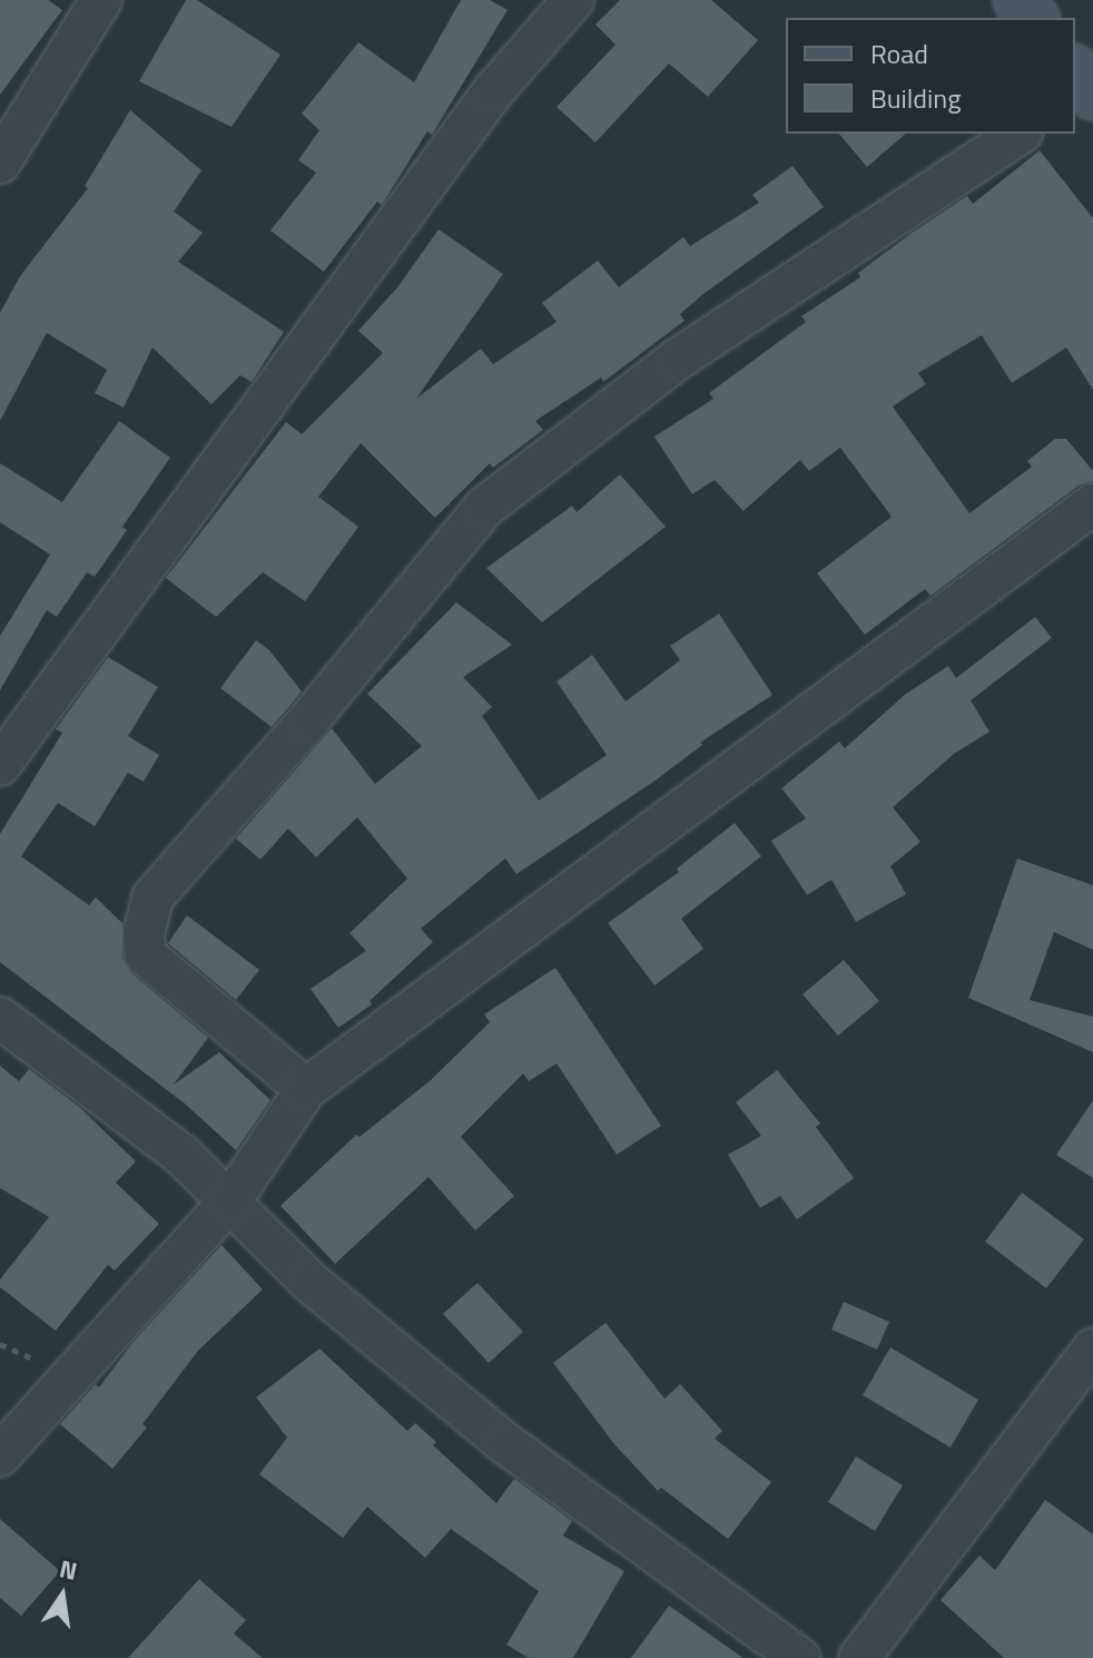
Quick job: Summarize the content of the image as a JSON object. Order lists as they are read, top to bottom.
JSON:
{
  "legend": ["Road", "Building"],
  "north": "top"
}
